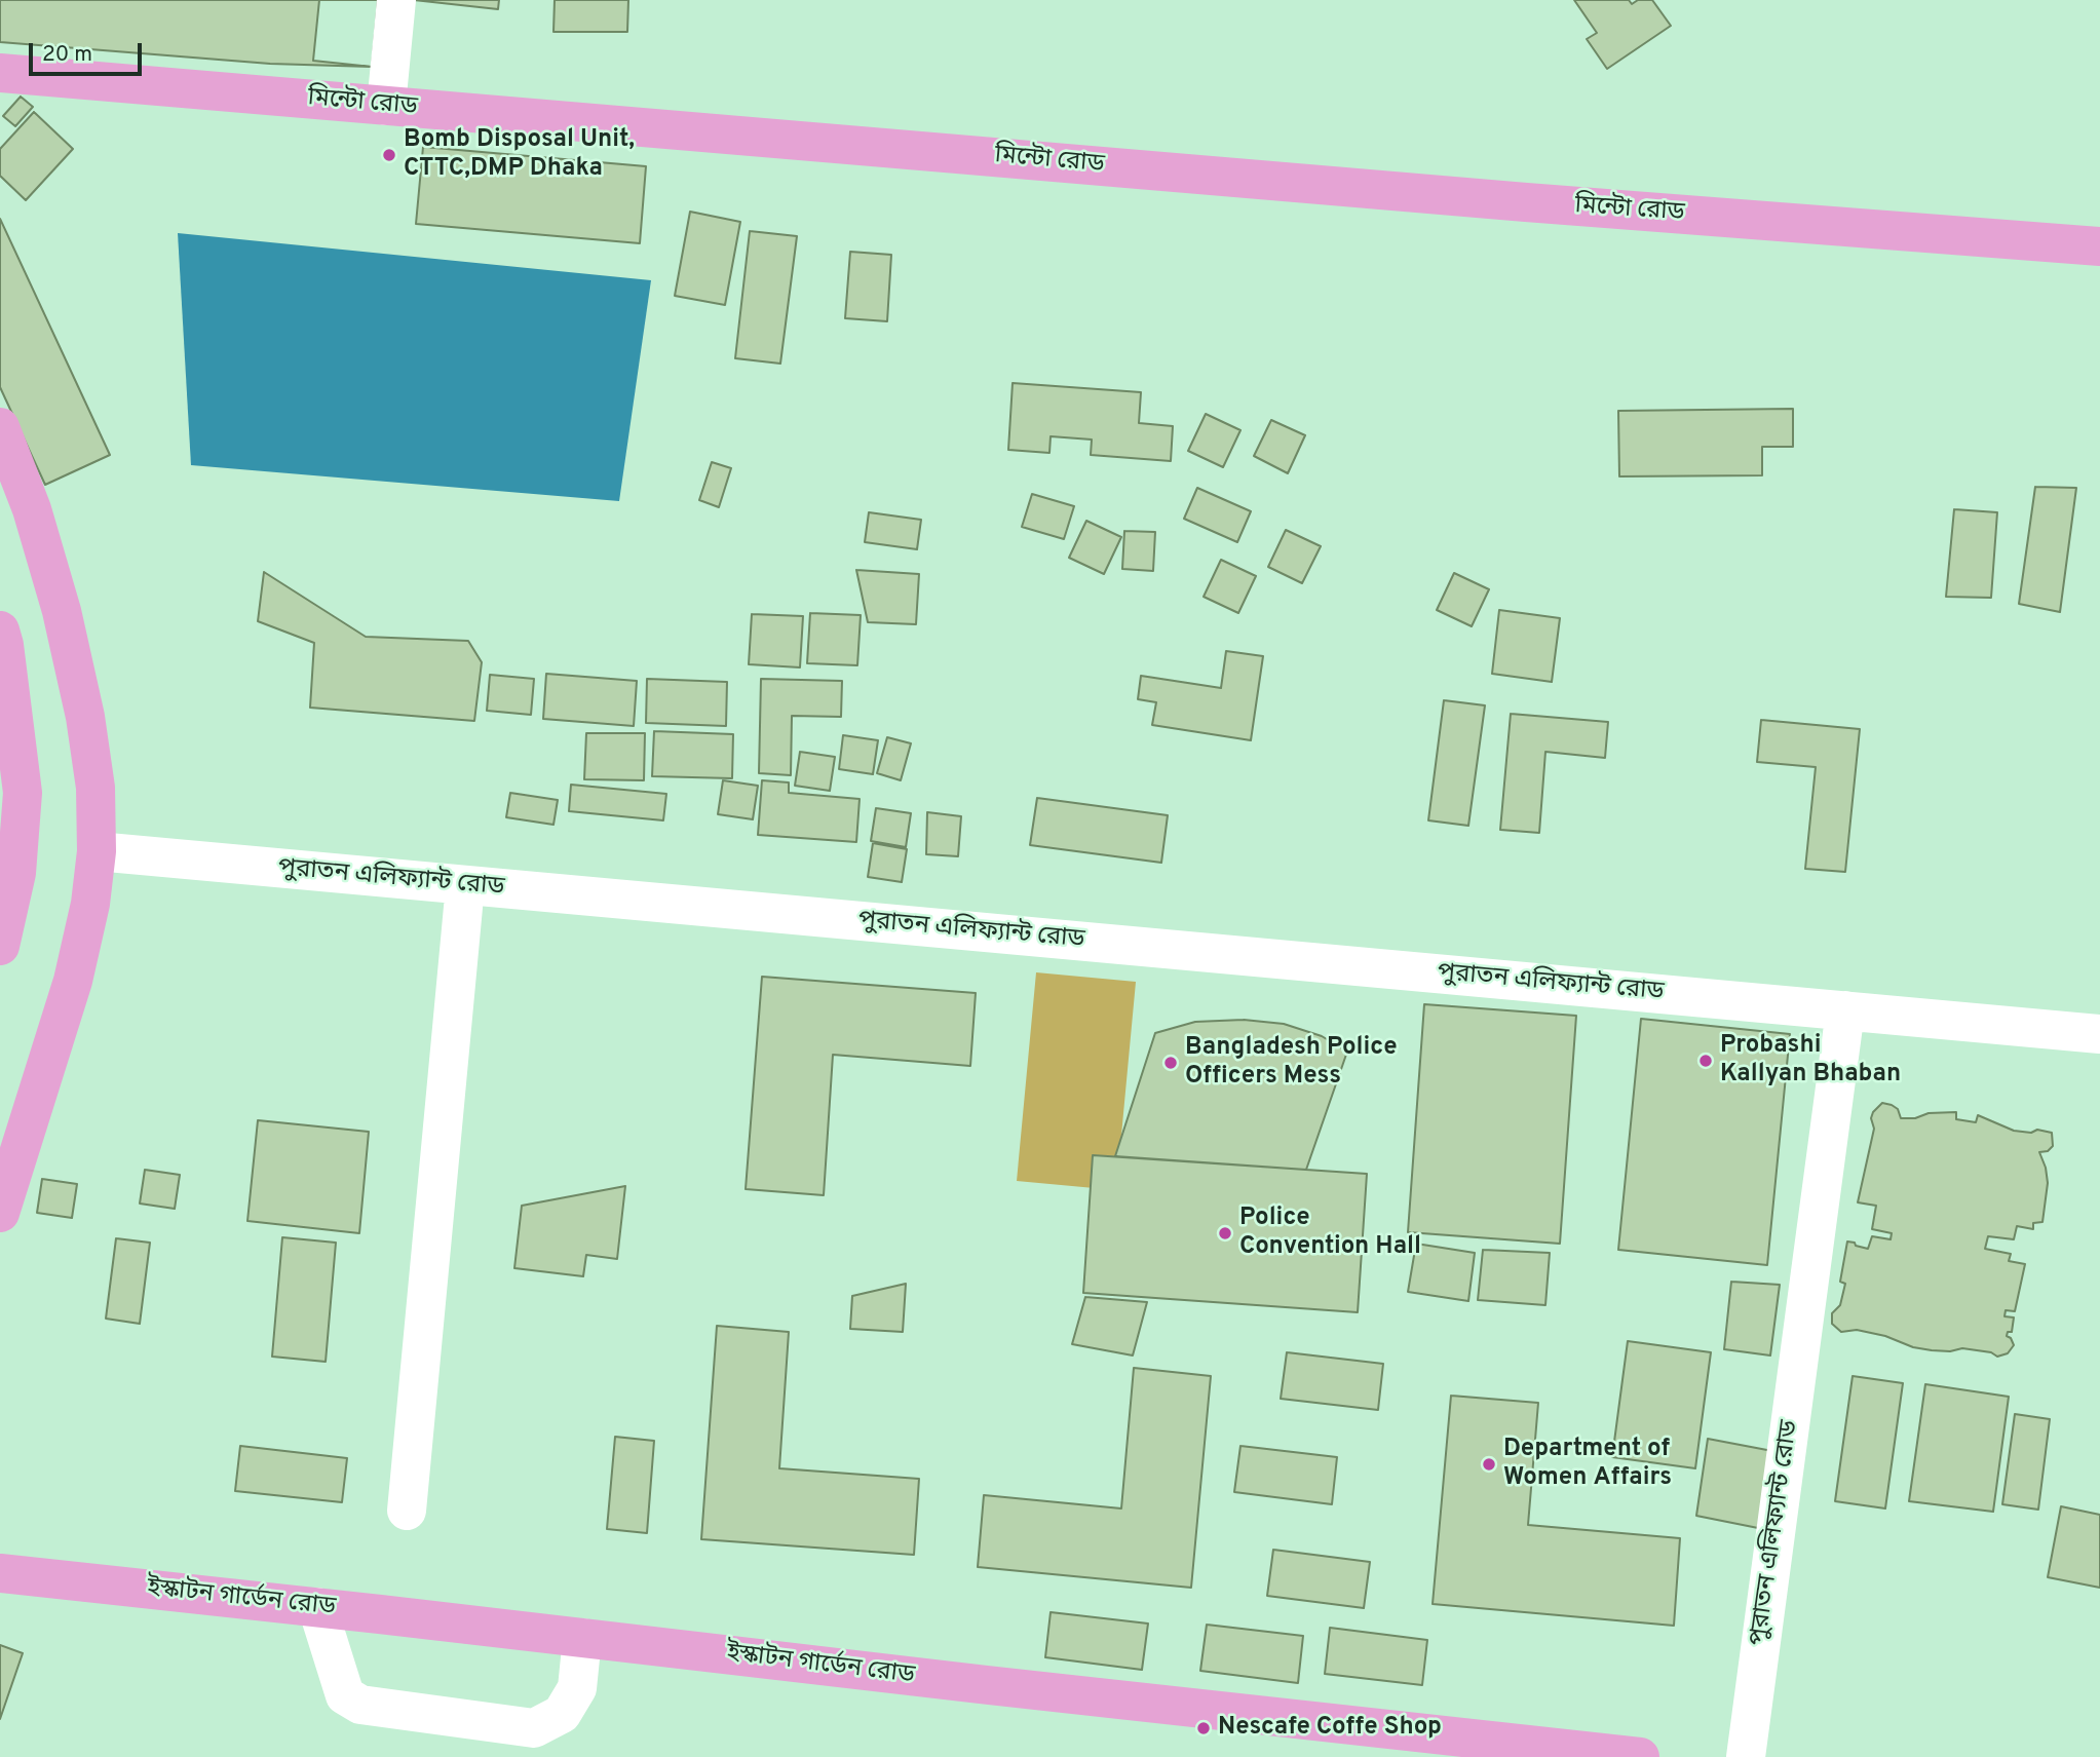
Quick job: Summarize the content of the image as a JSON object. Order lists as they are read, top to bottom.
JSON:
{
  "streets": {
    "main road": ["মিন্টো রোড", "ইস্কাটন গার্ডেন রোড"],
    "street": ["পুরাতন এলিফ্যান্ট রোড"]
  },
  "places": [
    "Bomb Disposal Unit, CTTC,DMP Dhaka",
    "Probashi Kallyan Bhaban",
    "Bangladesh Police Officers Mess",
    "Police Convention Hall",
    "Department of Women Affairs",
    "Nescafe Coffe Shop"
  ],
  "scale_bar": "20 m"
}
